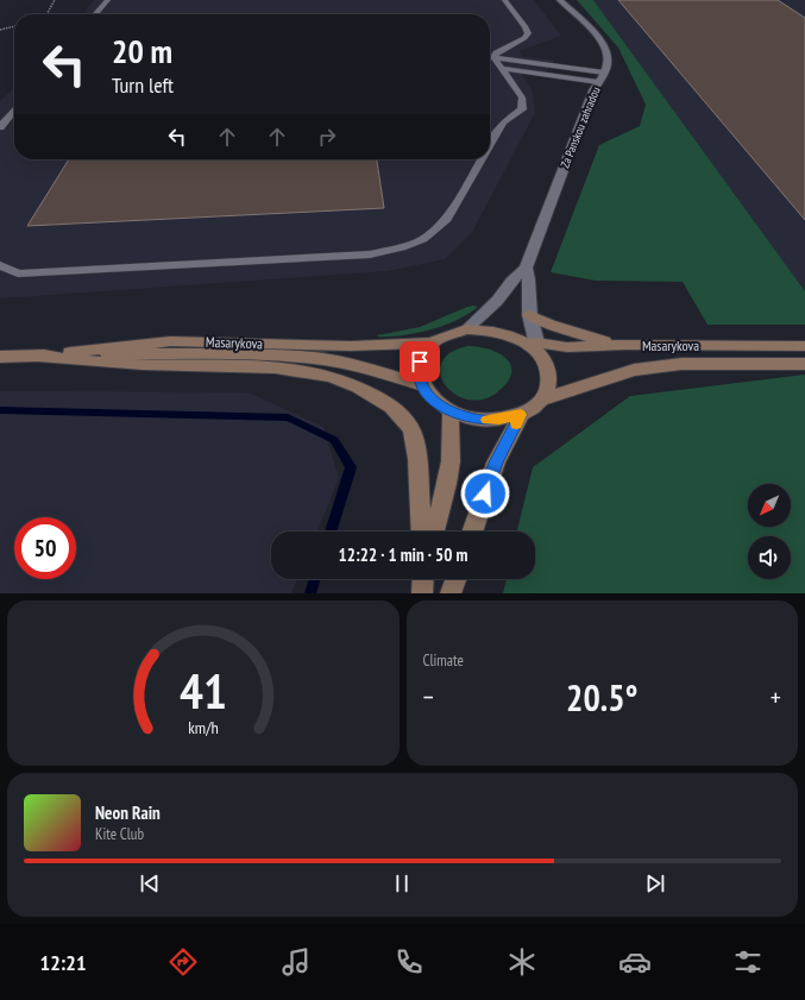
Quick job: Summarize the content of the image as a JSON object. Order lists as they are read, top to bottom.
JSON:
{
  "streets": {
    "main road": ["Masarykova"],
    "street": ["Za Panskou zahradou"]
  },
  "crossings": [
    ["Za Panskou zahradou", "Masarykova"]
  ],
  "north": "bottom left",
  "page": {
    "turn": ["20 m", "Turn left"],
    "limit": "50",
    "trip": "12:22 · 1 min · 50 m",
    "tile": "Climate",
    "heat": ["−", "20.5°", "+"],
    "song": ["Neon Rain", "Kite Club"],
    "tabs": "12:21",
    "gauge": ["41", "km/h"]
  }
}
